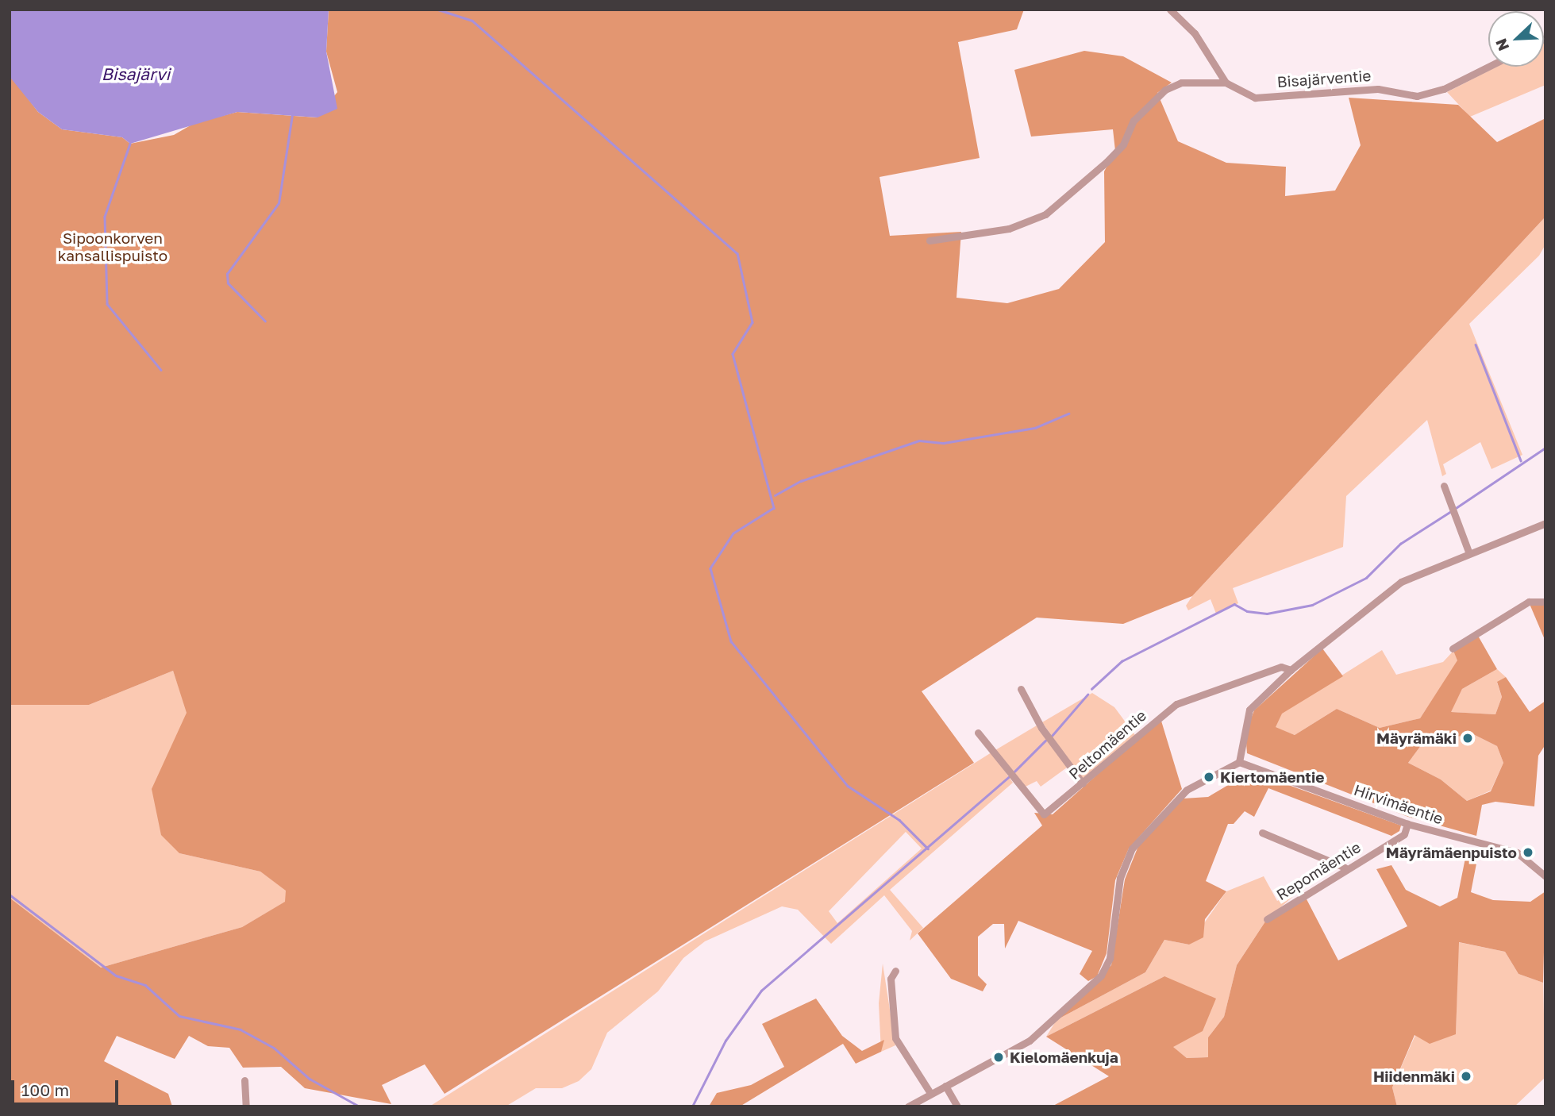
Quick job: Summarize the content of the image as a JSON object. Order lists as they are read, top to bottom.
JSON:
{
  "streets": {
    "street": [
      "Bisajärventie",
      "Peltomäentie",
      "Hirvimäentie",
      "Repomäentie"
    ]
  },
  "crossings": [
    ["Hirvimäentie", "Repomäentie"]
  ],
  "water": ["Bisajärvi"],
  "parks": ["Sipoonkorven kansallispuisto"],
  "places": [
    "Mäyrämäki",
    "Kiertomäentie",
    "Mäyrämäenpuisto",
    "Kielomäenkuja",
    "Hiidenmäki"
  ],
  "scale_bar": "100 m",
  "north": "bottom left"
}
